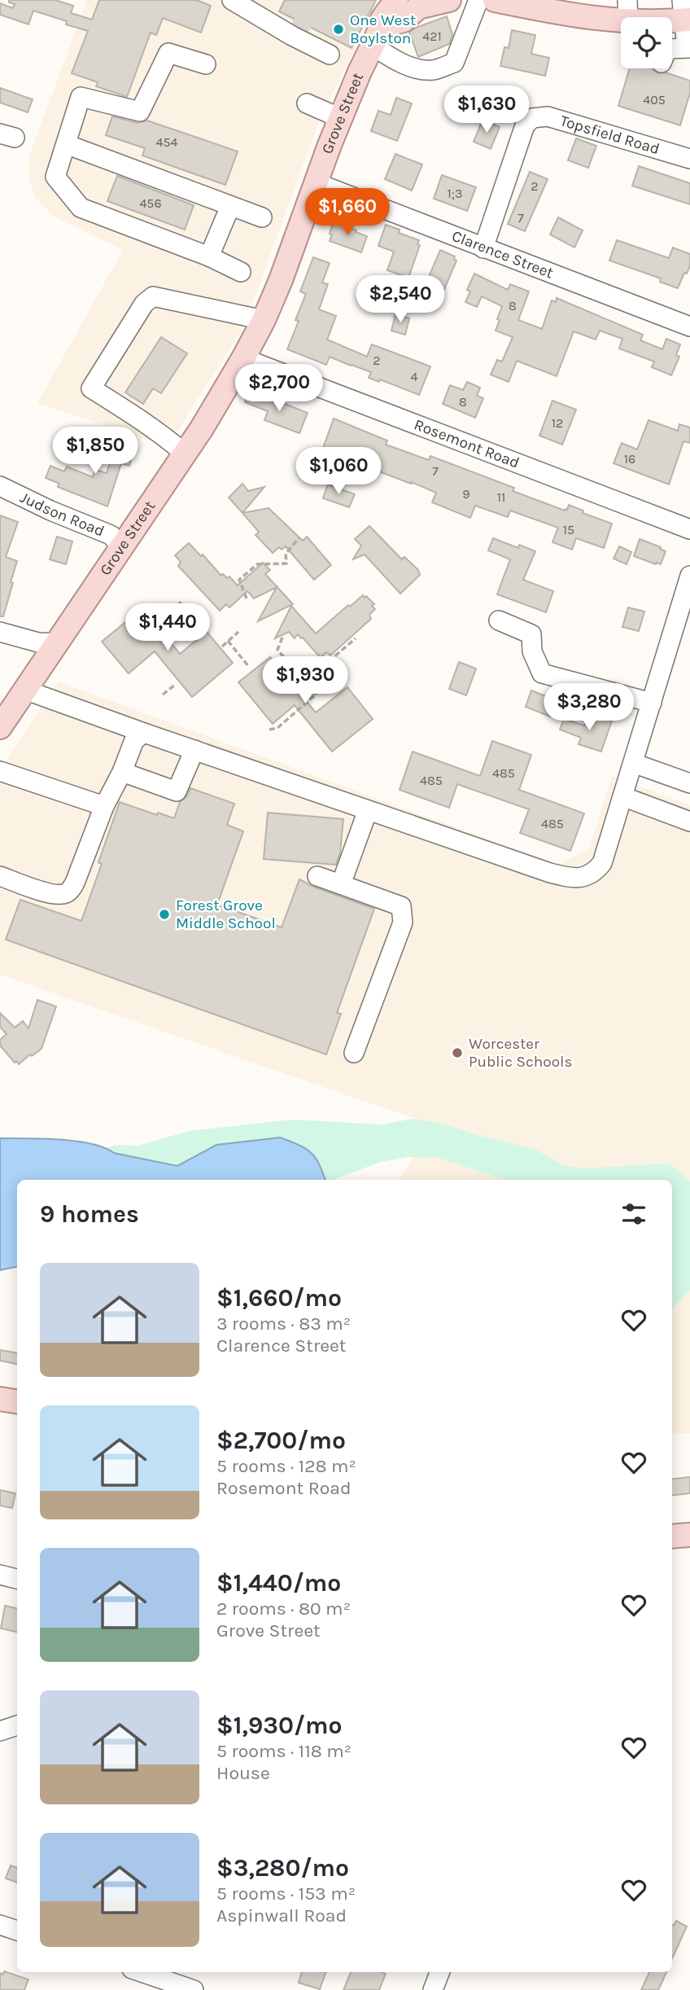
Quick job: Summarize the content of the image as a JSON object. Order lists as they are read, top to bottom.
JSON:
{
  "streets": {
    "main road": ["Grove Street"],
    "street": [
      "Topsfield Road",
      "Clarence Street",
      "Rosemont Road",
      "Judson Road"
    ]
  },
  "crossings": [
    ["Grove Street", "Clarence Street"],
    ["Grove Street", "Rosemont Road"],
    ["Grove Street", "Judson Road"],
    ["Topsfield Road", "Clarence Street"]
  ],
  "places": ["One West Boylston", "Forest Grove Middle School", "Worcester Public Schools"],
  "house_numbers": [
    "421",
    "405",
    "454",
    "2",
    "1;3",
    "456",
    "7",
    "8",
    "2",
    "4",
    "8",
    "12",
    "16",
    "7",
    "9",
    "11",
    "15",
    "485",
    "485",
    "485"
  ],
  "page": {
    "price": [
      "$1,630",
      "$1,660",
      "$2,540",
      "$2,700",
      "$1,850",
      "$1,060",
      "$1,440",
      "$1,930",
      "$3,280"
    ],
    "heading": "9 homes",
    "list": [
      {
        "name": "$1,660/mo",
        "note": "3 rooms · 83 m² · Clarence Street"
      },
      {
        "name": "$2,700/mo",
        "note": "5 rooms · 128 m² · Rosemont Road"
      },
      {
        "name": "$1,440/mo",
        "note": "2 rooms · 80 m² · Grove Street"
      },
      {
        "name": "$1,930/mo",
        "note": "5 rooms · 118 m² · House"
      },
      {
        "name": "$3,280/mo",
        "note": "5 rooms · 153 m² · Aspinwall Road"
      }
    ]
  }
}
